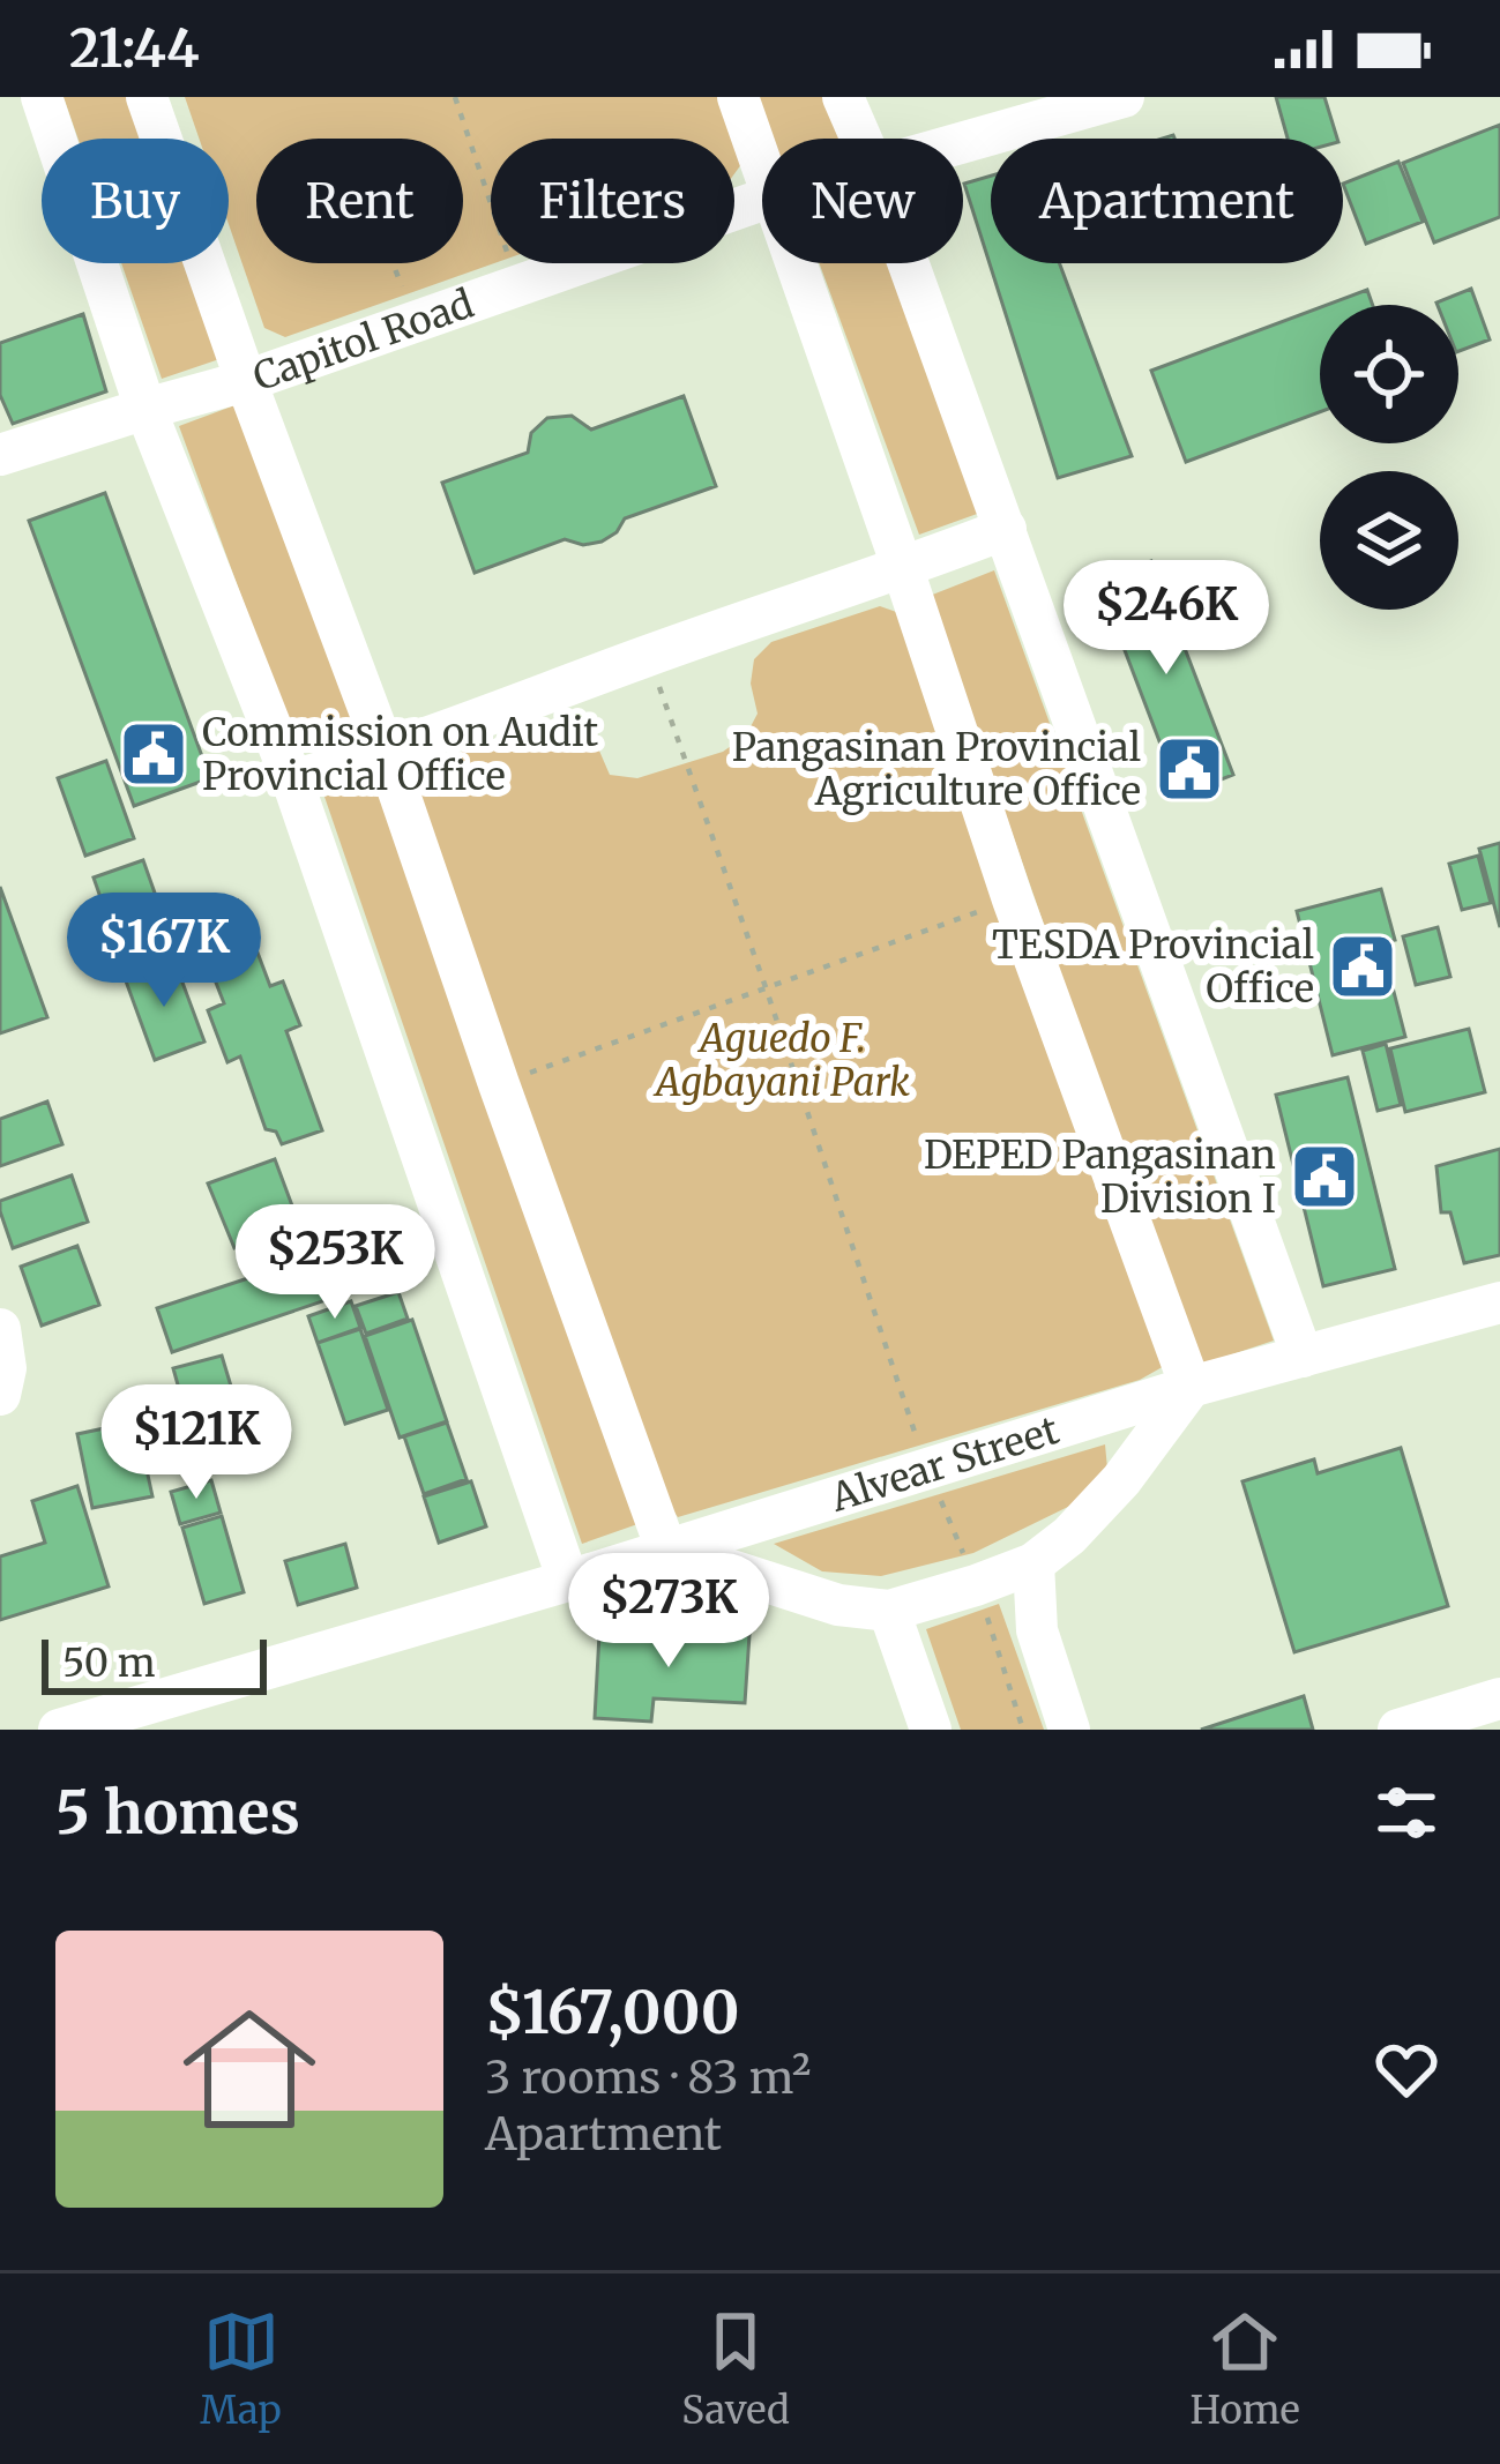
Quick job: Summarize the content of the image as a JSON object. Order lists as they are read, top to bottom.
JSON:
{
  "streets": {
    "street": ["Capitol Road", "Alvear Street"]
  },
  "parks": ["Aguedo F. Agbayani Park"],
  "places": {
    "public building": [
      "Commission on Audit Provincial Office",
      "Pangasinan Provincial Agriculture Office",
      "TESDA Provincial Office",
      "DEPED Pangasinan Division I"
    ]
  },
  "scale_bar": "50 m",
  "page": {
    "status": "21:44",
    "chip": [
      "Buy",
      "Rent",
      "Filters",
      "New",
      "Apartment"
    ],
    "price": [
      "$246K",
      "$167K",
      "$253K",
      "$121K",
      "$273K"
    ],
    "scale": "50 m",
    "heading": "5 homes",
    "list": [
      {
        "name": "$167,000",
        "note": "3 rooms · 83 m² · Apartment"
      }
    ],
    "tabs": ["Map", "Saved", "Home"]
  }
}
